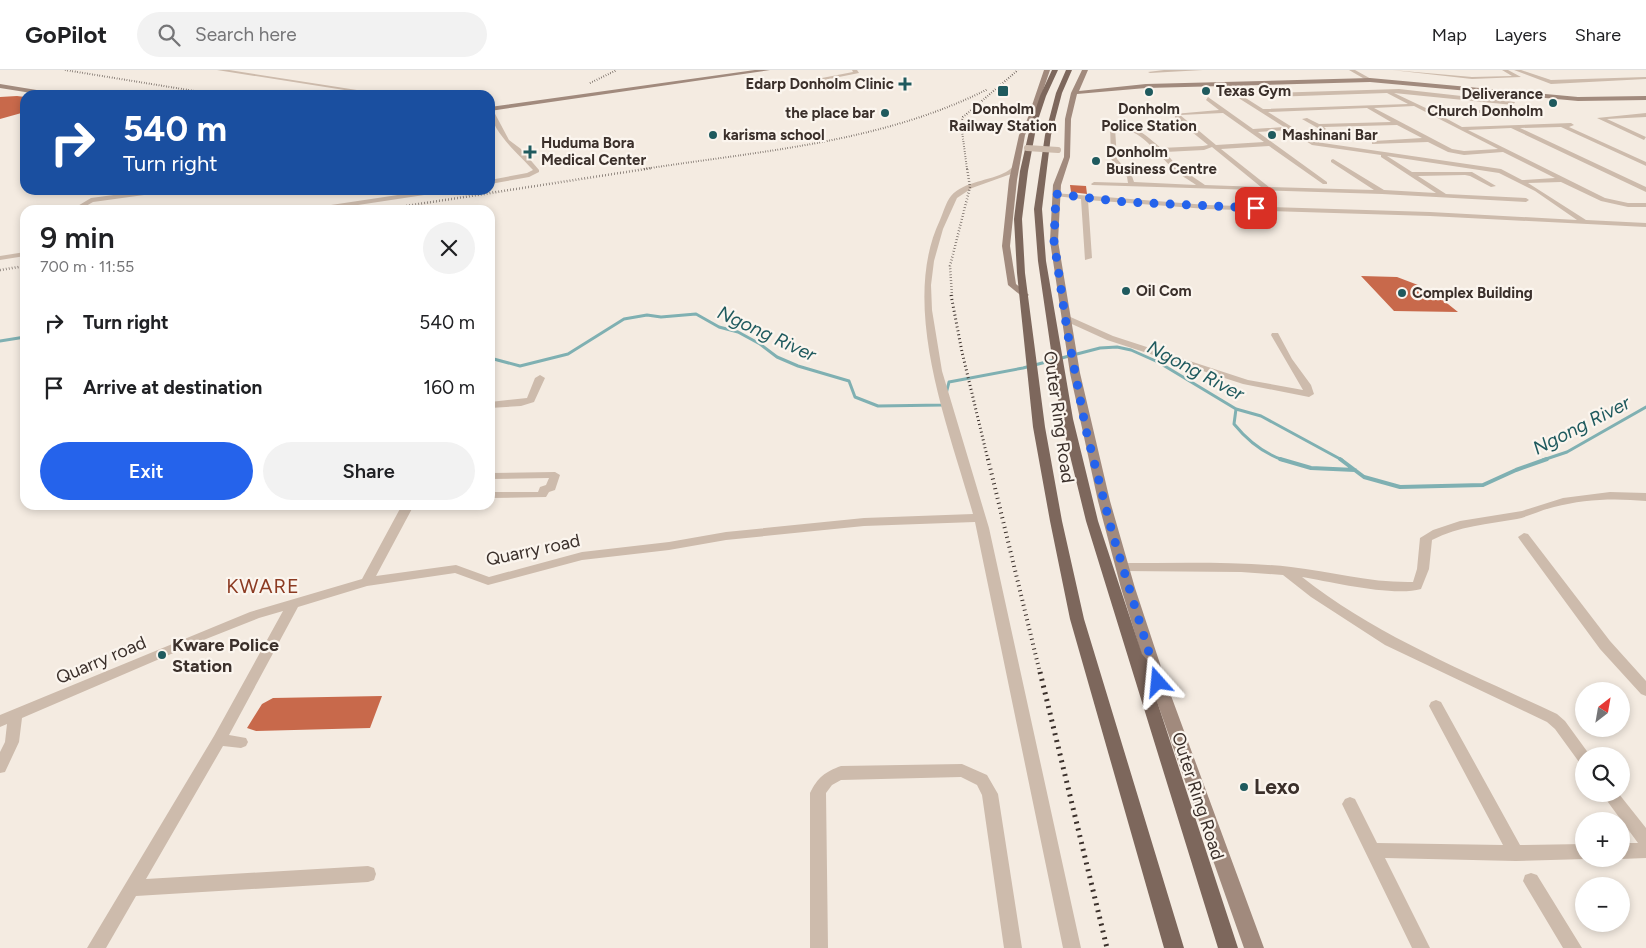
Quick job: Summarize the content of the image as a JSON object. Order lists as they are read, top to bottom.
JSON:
{
  "streets": {
    "main road": ["Outer Ring Road"],
    "street": ["Quarry road"]
  },
  "districts": ["KWARE"],
  "water": ["Ngong River"],
  "places": {
    "health": ["Edarp Donholm Clinic", "Huduma Bora Medical Center"],
    "transit": ["Donholm Railway Station"],
    "other": [
      "Texas Gym",
      "Donholm Police Station",
      "Deliverance Church Donholm",
      "the place bar",
      "karisma school",
      "Mashinani Bar",
      "Donholm Business Centre",
      "Oil Com",
      "Complex Building",
      "Kware Police Station",
      "Lexo"
    ]
  },
  "north": "top right",
  "page": {
    "header": "GoPilot",
    "search": "Search here",
    "nav": ["Map", "Layers", "Share"],
    "turn": ["540 m", "Turn right"],
    "heading": ["9 min", "700 m · 11:55"],
    "list": [
      {
        "name": "Turn right",
        "value": "540 m"
      },
      {
        "name": "Arrive at destination",
        "value": "160 m"
      }
    ],
    "buttons": ["Exit", "Share"],
    "map_buttons": ["+", "−"]
  }
}
